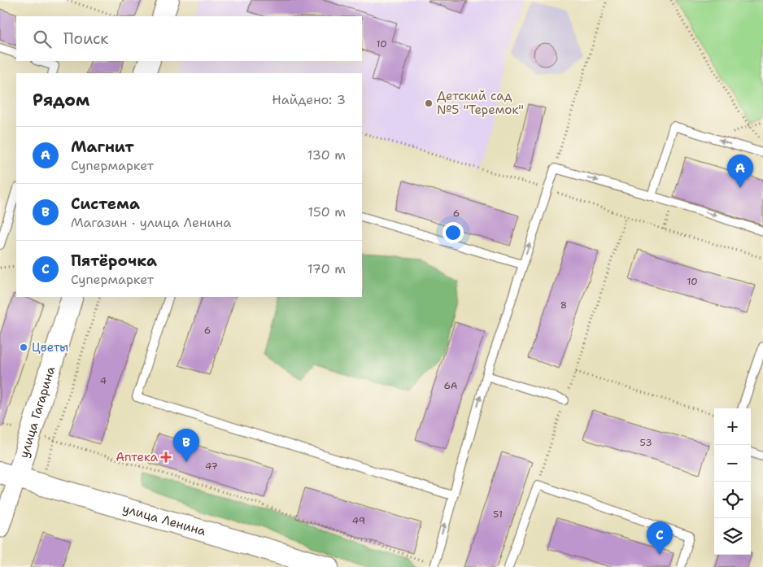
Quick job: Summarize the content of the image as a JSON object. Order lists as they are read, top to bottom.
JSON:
{
  "streets": {
    "street": ["улица Гагарина", "улица Ленина"]
  },
  "crossings": [
    ["улица Гагарина", "улица Ленина"]
  ],
  "places": {
    "other": ["Детский сад №5 \"Теремок\"", "Цветы"],
    "health": ["Аптека"]
  },
  "house_numbers": [
    "10",
    "6",
    "10",
    "8",
    "6",
    "4",
    "6А",
    "53",
    "47",
    "51",
    "49"
  ],
  "page": {
    "search": "Поиск",
    "heading": ["Рядом", "Найдено: 3"],
    "list": [
      {
        "mark": "A",
        "name": "Магнит",
        "note": "Супермаркет",
        "value": "130 m"
      },
      {
        "mark": "B",
        "name": "Система",
        "note": "Магазин · улица Ленина",
        "value": "150 m"
      },
      {
        "mark": "C",
        "name": "Пятёрочка",
        "note": "Супермаркет",
        "value": "170 m"
      }
    ],
    "pins": ["A", "B", "C"],
    "map_buttons": ["+", "−"]
  }
}
